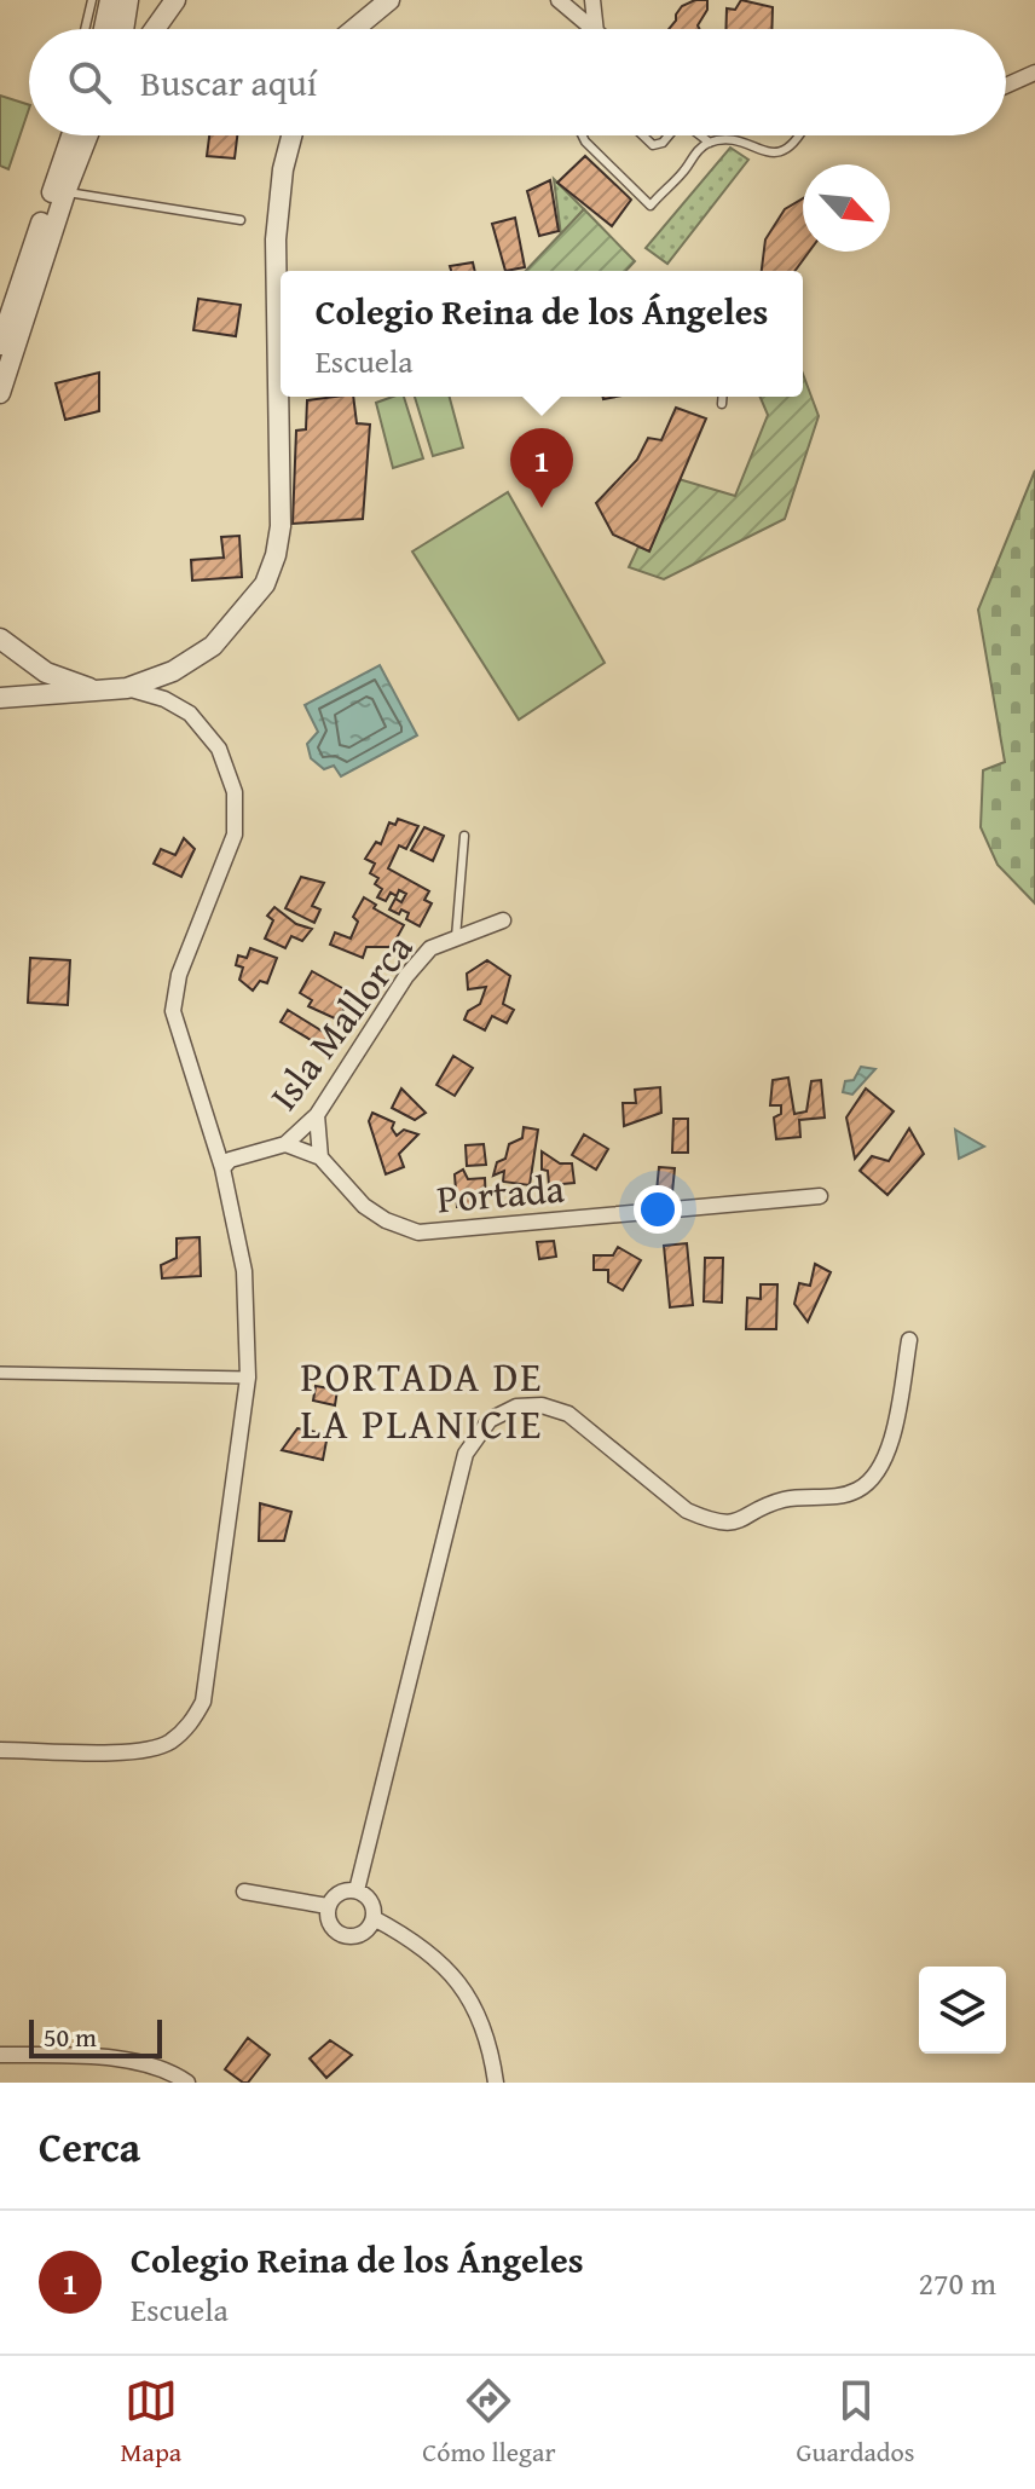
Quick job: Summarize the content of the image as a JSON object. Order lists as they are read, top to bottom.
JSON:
{
  "streets": {
    "street": ["Isla Mallorca", "Portada"]
  },
  "crossings": [
    ["Isla Mallorca", "Portada"]
  ],
  "districts": ["PORTADA DE LA PLANICIE"],
  "scale_bar": "50 m",
  "north": "bottom right",
  "page": {
    "search": "Buscar aquí",
    "popup": ["Colegio Reina de los Ángeles", "Escuela"],
    "pins": "1",
    "scale": "50 m",
    "heading": "Cerca",
    "list": [
      {
        "mark": "1",
        "name": "Colegio Reina de los Ángeles",
        "note": "Escuela",
        "value": "270 m"
      }
    ],
    "nav": ["Mapa", "Cómo llegar", "Guardados"]
  }
}
